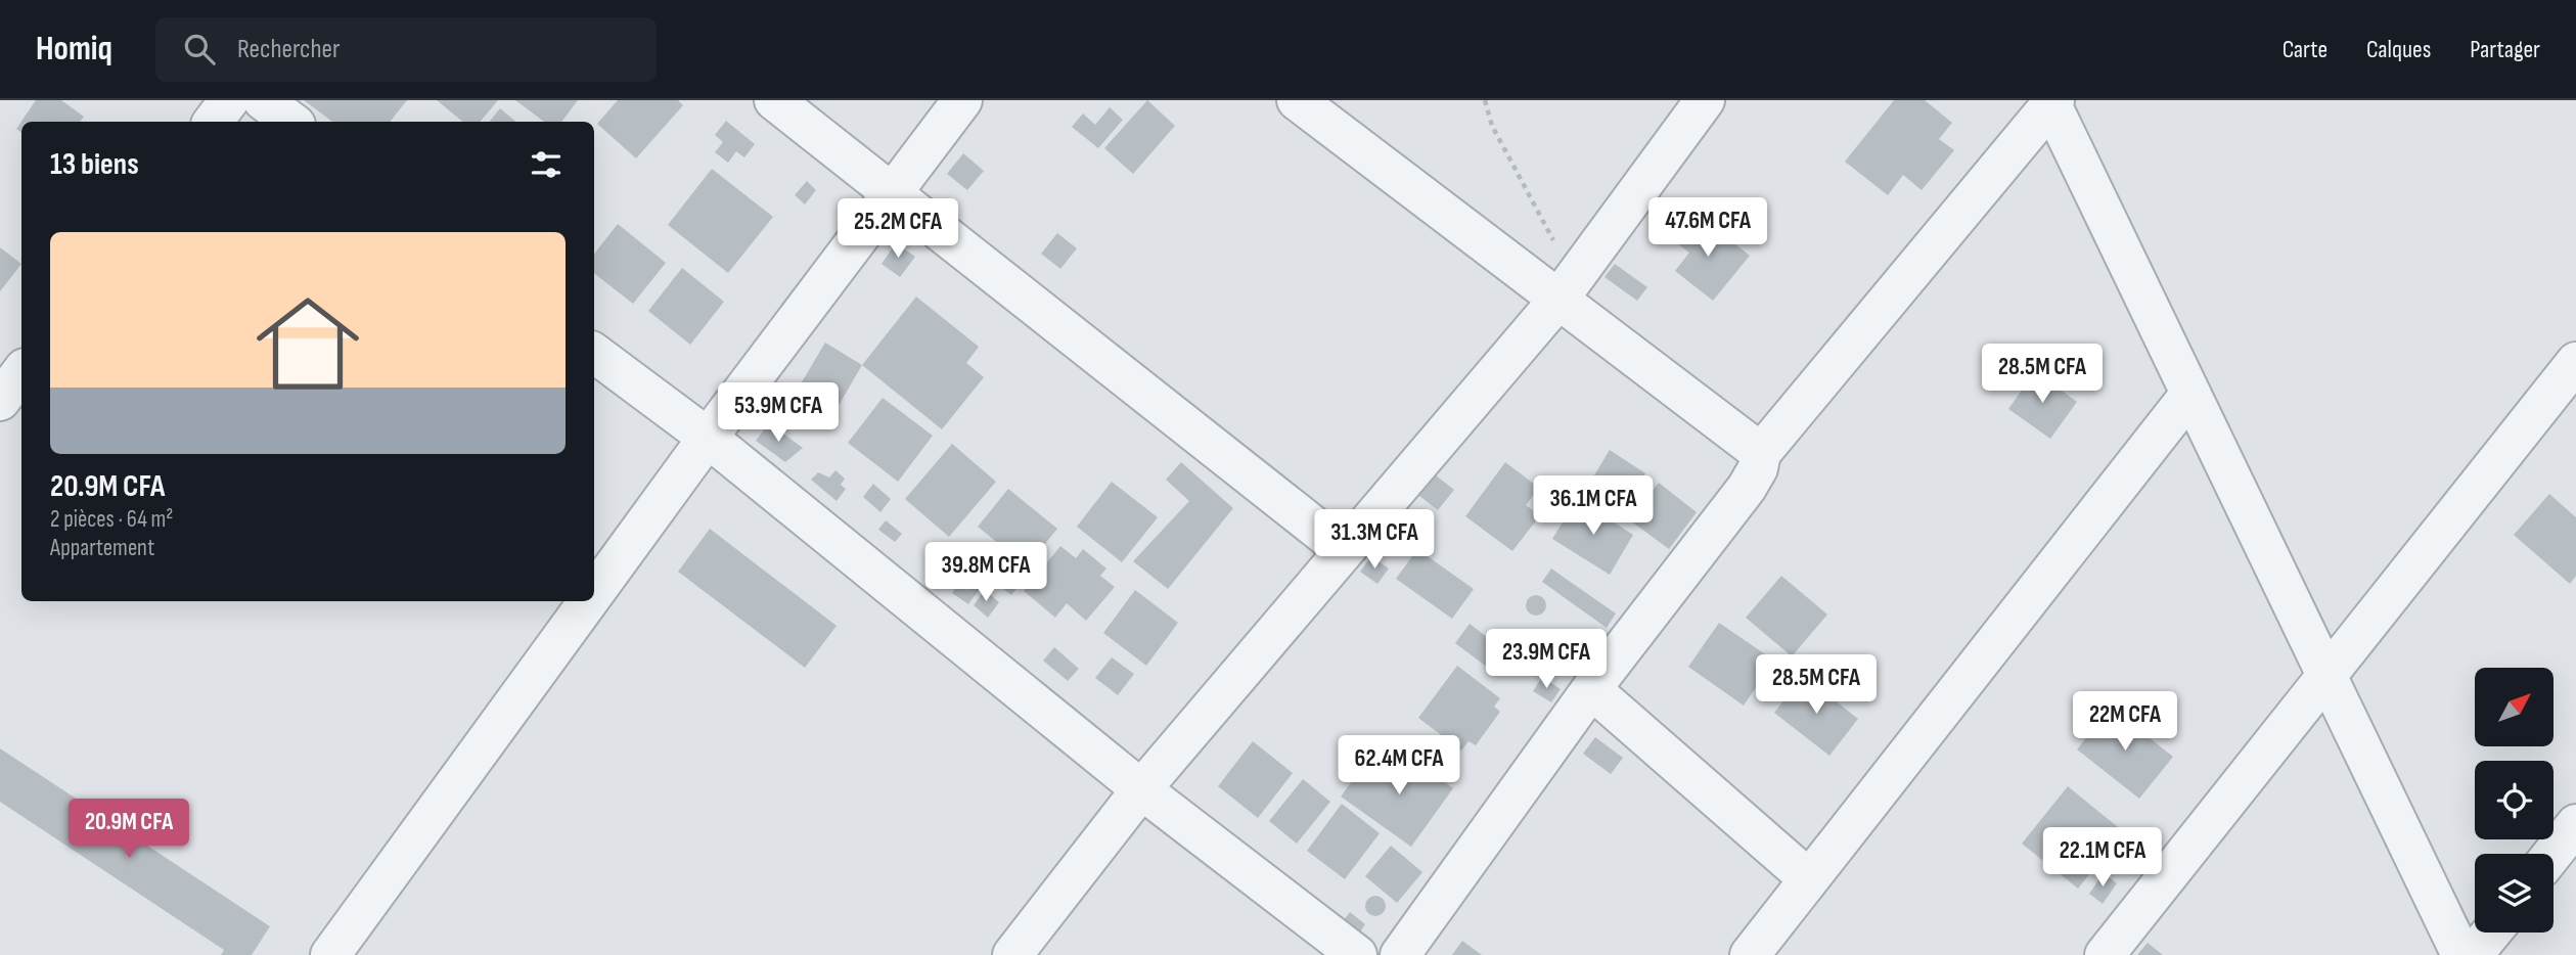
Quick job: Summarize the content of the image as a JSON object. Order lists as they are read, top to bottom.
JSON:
{
  "north": "top right",
  "page": {
    "header": "Homiq",
    "search": "Rechercher",
    "nav": ["Carte", "Calques", "Partager"],
    "heading": "13 biens",
    "price": [
      "47.6M CFA",
      "25.2M CFA",
      "28.5M CFA",
      "53.9M CFA",
      "36.1M CFA",
      "31.3M CFA",
      "39.8M CFA",
      "23.9M CFA",
      "28.5M CFA",
      "22M CFA",
      "62.4M CFA",
      "20.9M CFA",
      "22.1M CFA"
    ],
    "list": [
      {
        "name": "20.9M CFA",
        "note": "2 pièces · 64 m² · Appartement"
      }
    ]
  }
}
